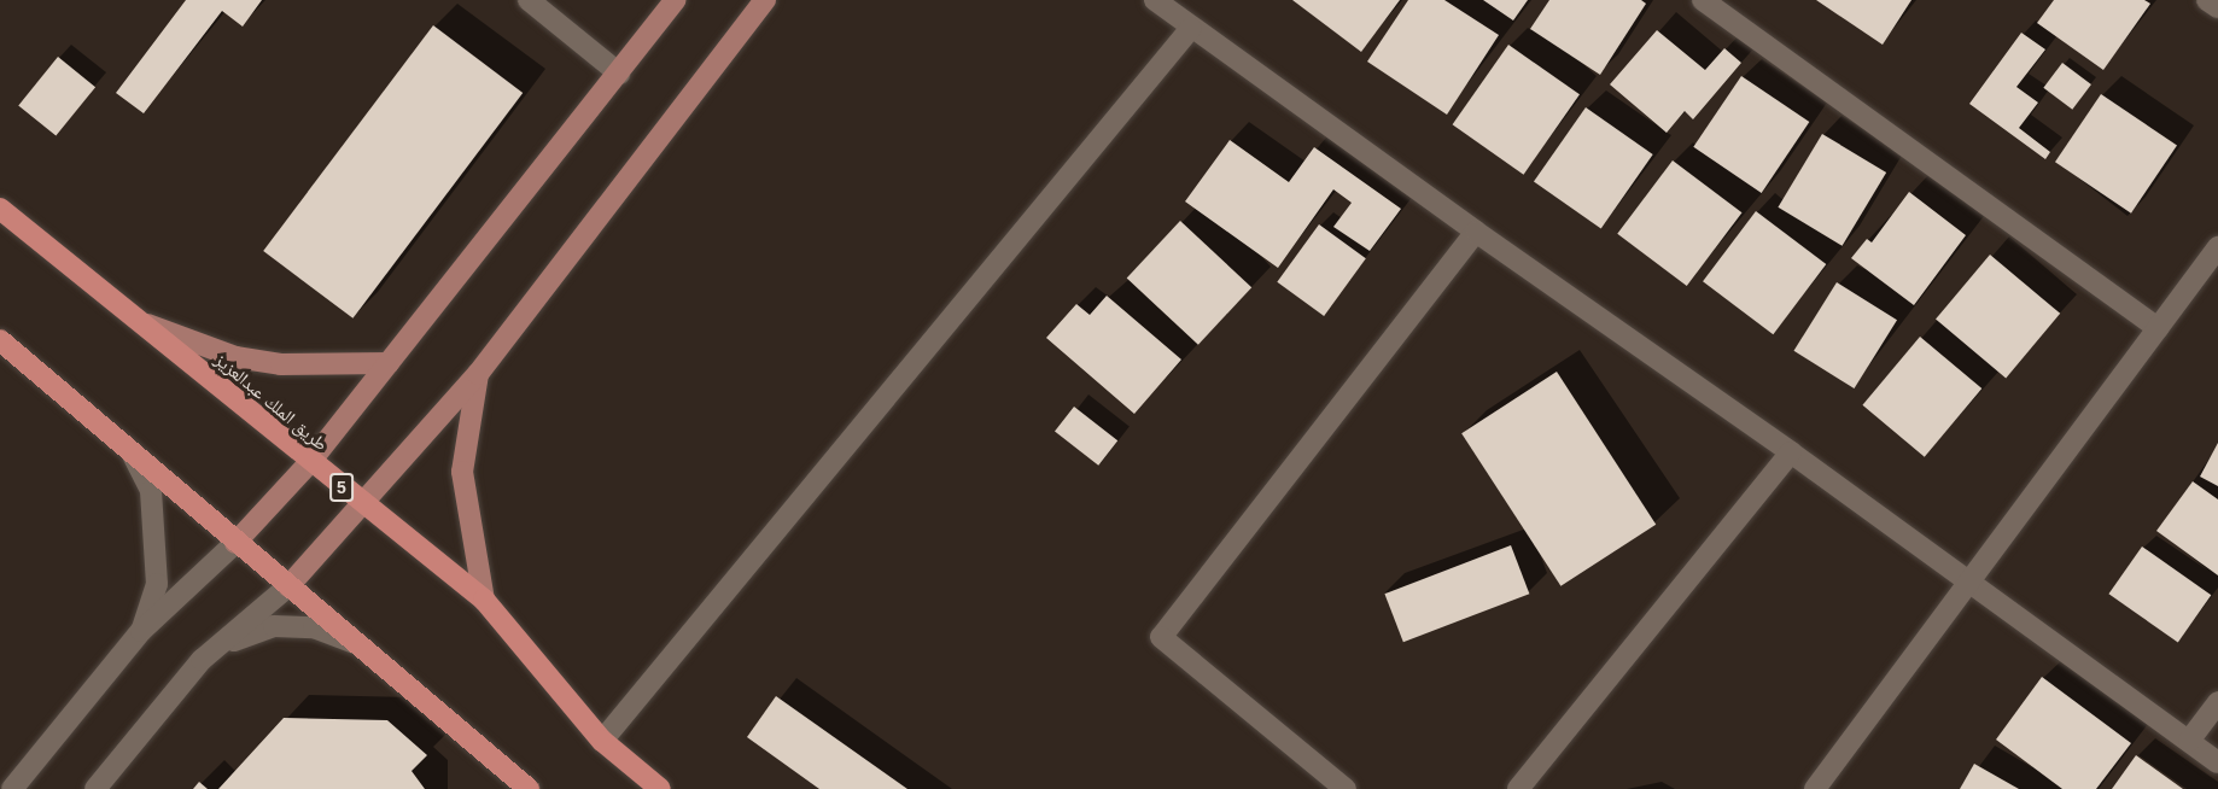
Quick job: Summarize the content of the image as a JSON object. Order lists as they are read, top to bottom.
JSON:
{
  "streets": {
    "highway": ["طريق الملك عبدالعزيز", "5"]
  }
}
